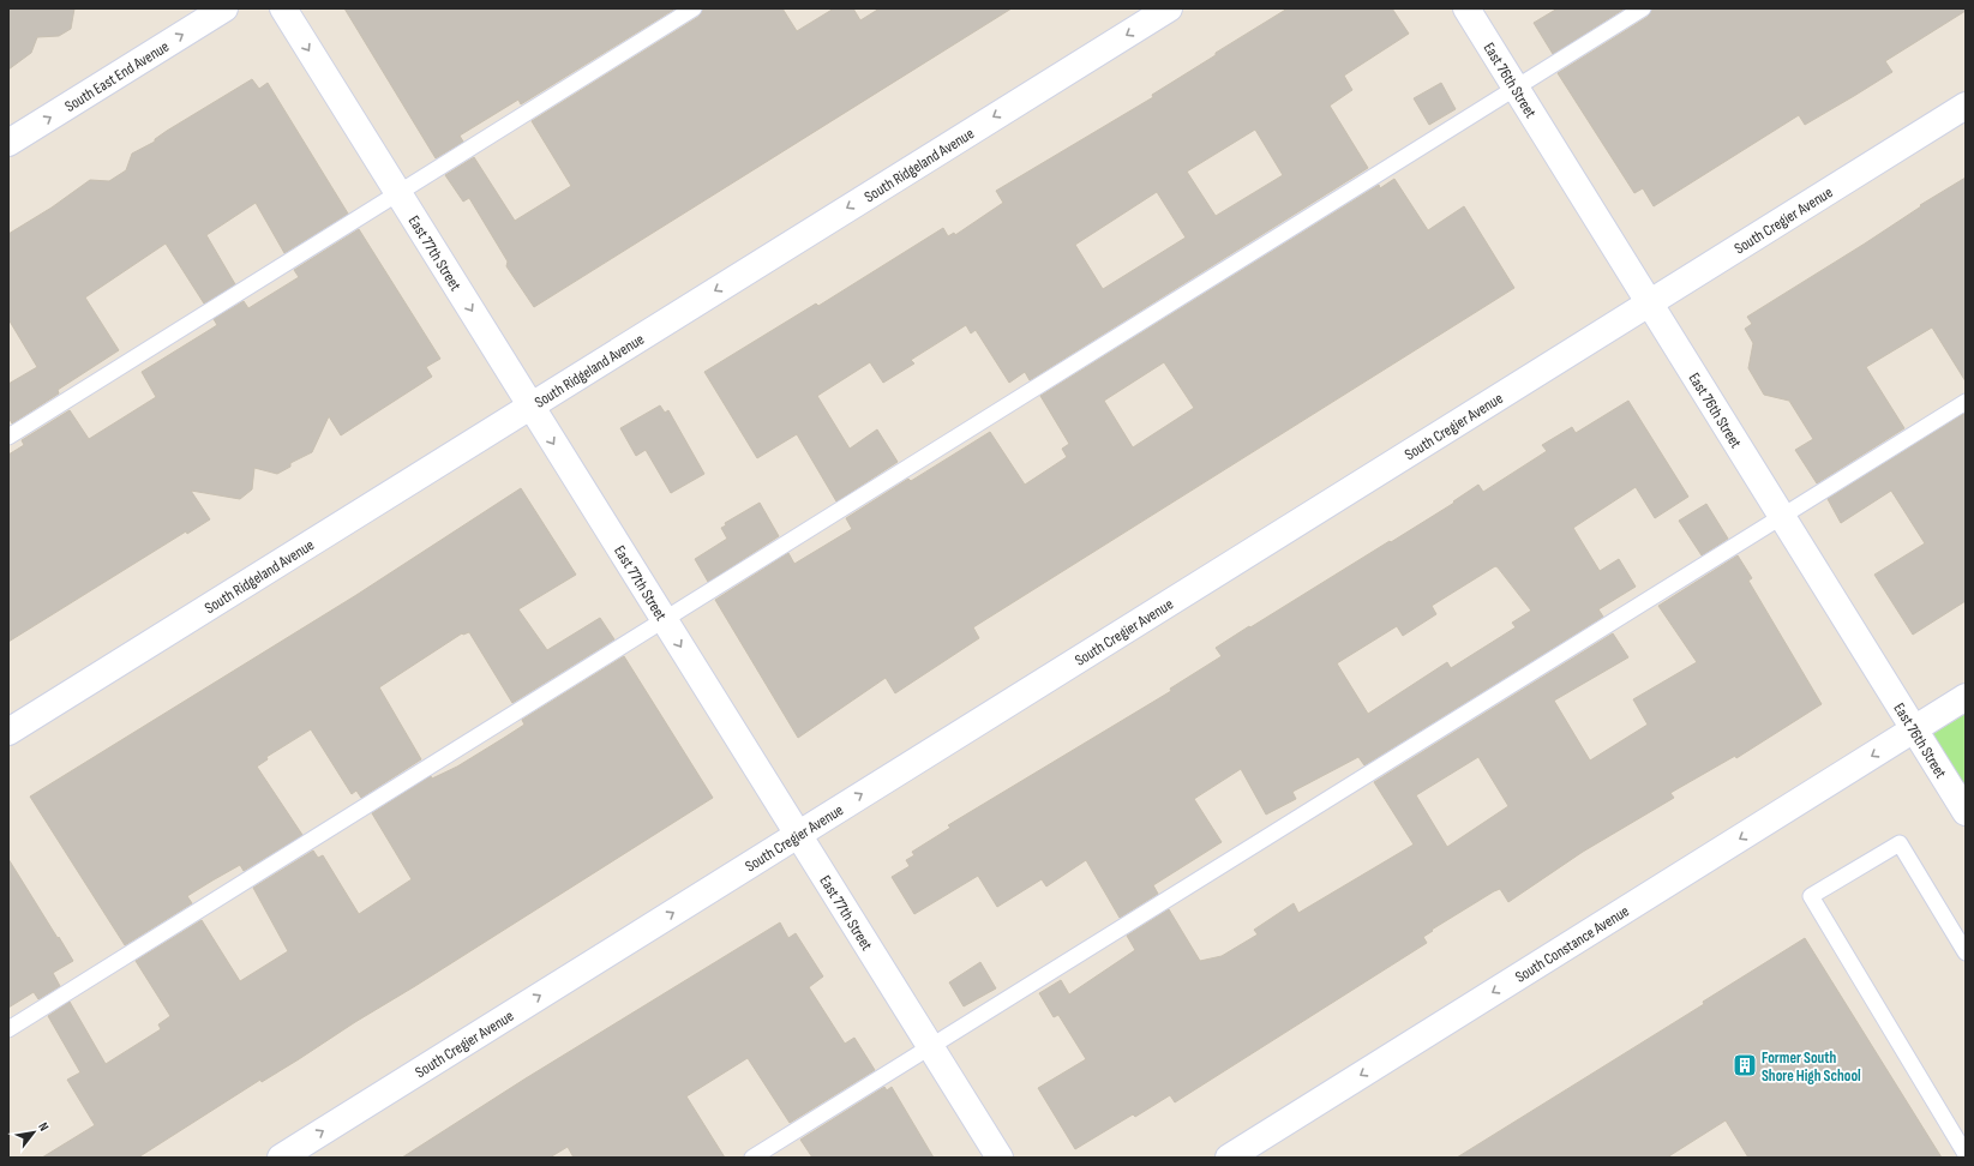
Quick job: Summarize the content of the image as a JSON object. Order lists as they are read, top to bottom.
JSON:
{
  "streets": {
    "street": [
      "South East End Avenue",
      "East 76th Street",
      "South Ridgeland Avenue",
      "South Cregier Avenue",
      "East 77th Street",
      "South Constance Avenue"
    ]
  },
  "crossings": [
    ["East 76th Street", "South Cregier Avenue"],
    ["East 76th Street", "South Constance Avenue"],
    ["South Ridgeland Avenue", "East 77th Street"],
    ["South Cregier Avenue", "East 77th Street"]
  ],
  "one_way": [
    "South East End Avenue",
    "South Ridgeland Avenue",
    "South Cregier Avenue",
    "East 77th Street",
    "South Constance Avenue"
  ],
  "places": {
    "building": ["Former South Shore High School"]
  },
  "north": "top right"
}
